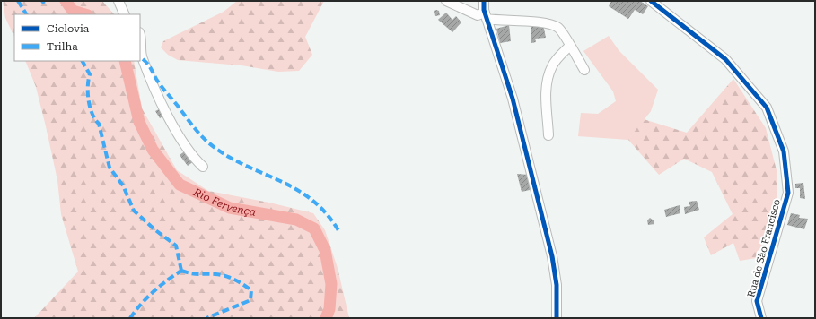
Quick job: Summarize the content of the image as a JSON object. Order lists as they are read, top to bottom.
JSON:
{
  "streets": {
    "street": ["Rua de São Francisco"]
  },
  "water": ["Rio Fervença"],
  "legend": ["Ciclovia", "Trilha"]
}
